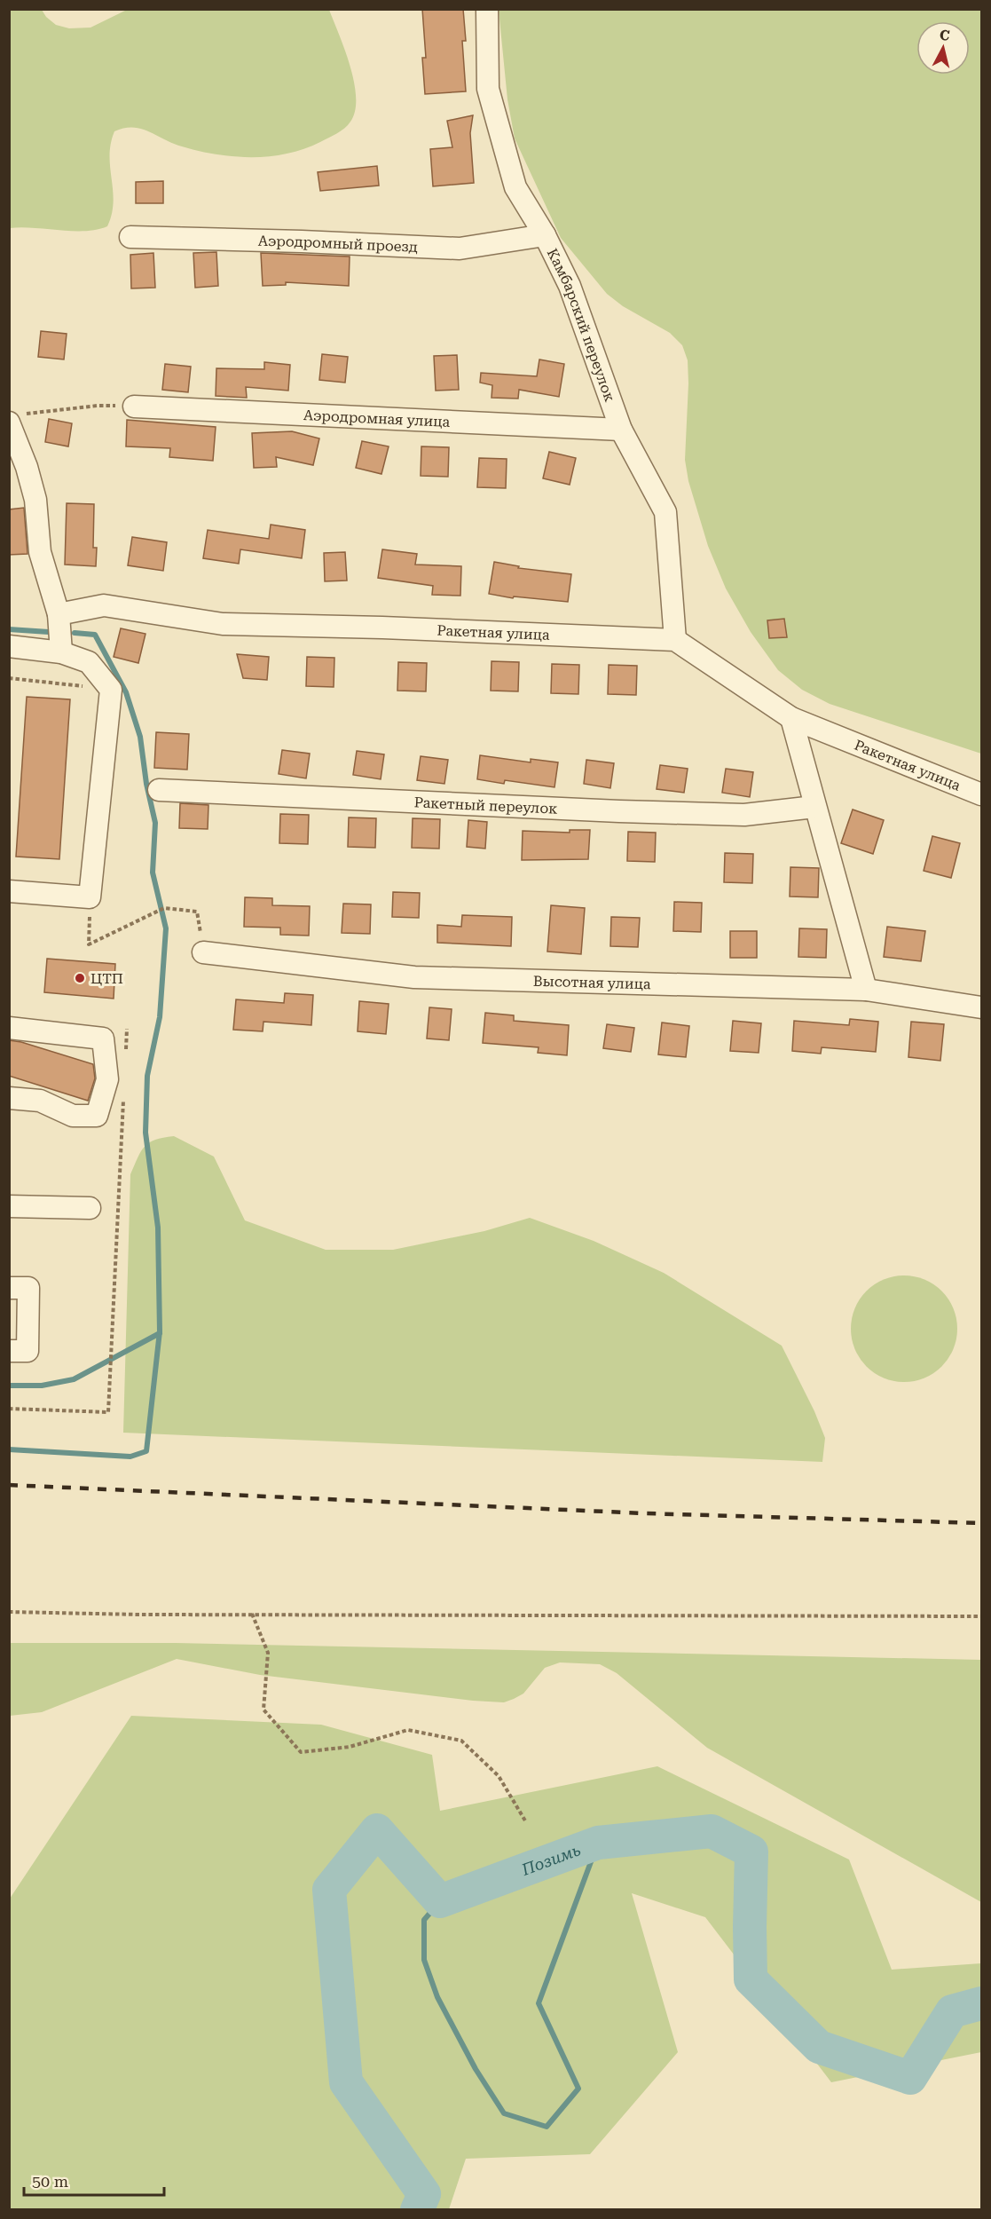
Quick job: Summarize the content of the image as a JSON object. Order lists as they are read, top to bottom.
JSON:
{
  "streets": {
    "street": [
      "Аэродромный проезд",
      "Камбарский переулок",
      "Аэродромная улица",
      "Ракетная улица",
      "Ракетный переулок",
      "Высотная улица"
    ]
  },
  "crossings": [
    ["Аэродромный проезд", "Камбарский переулок"],
    ["Камбарский переулок", "Аэродромная улица"],
    ["Камбарский переулок", "Ракетная улица"]
  ],
  "water": ["Позимь"],
  "places": ["ЦТП"],
  "scale_bar": "50 m",
  "north": "top"
}
